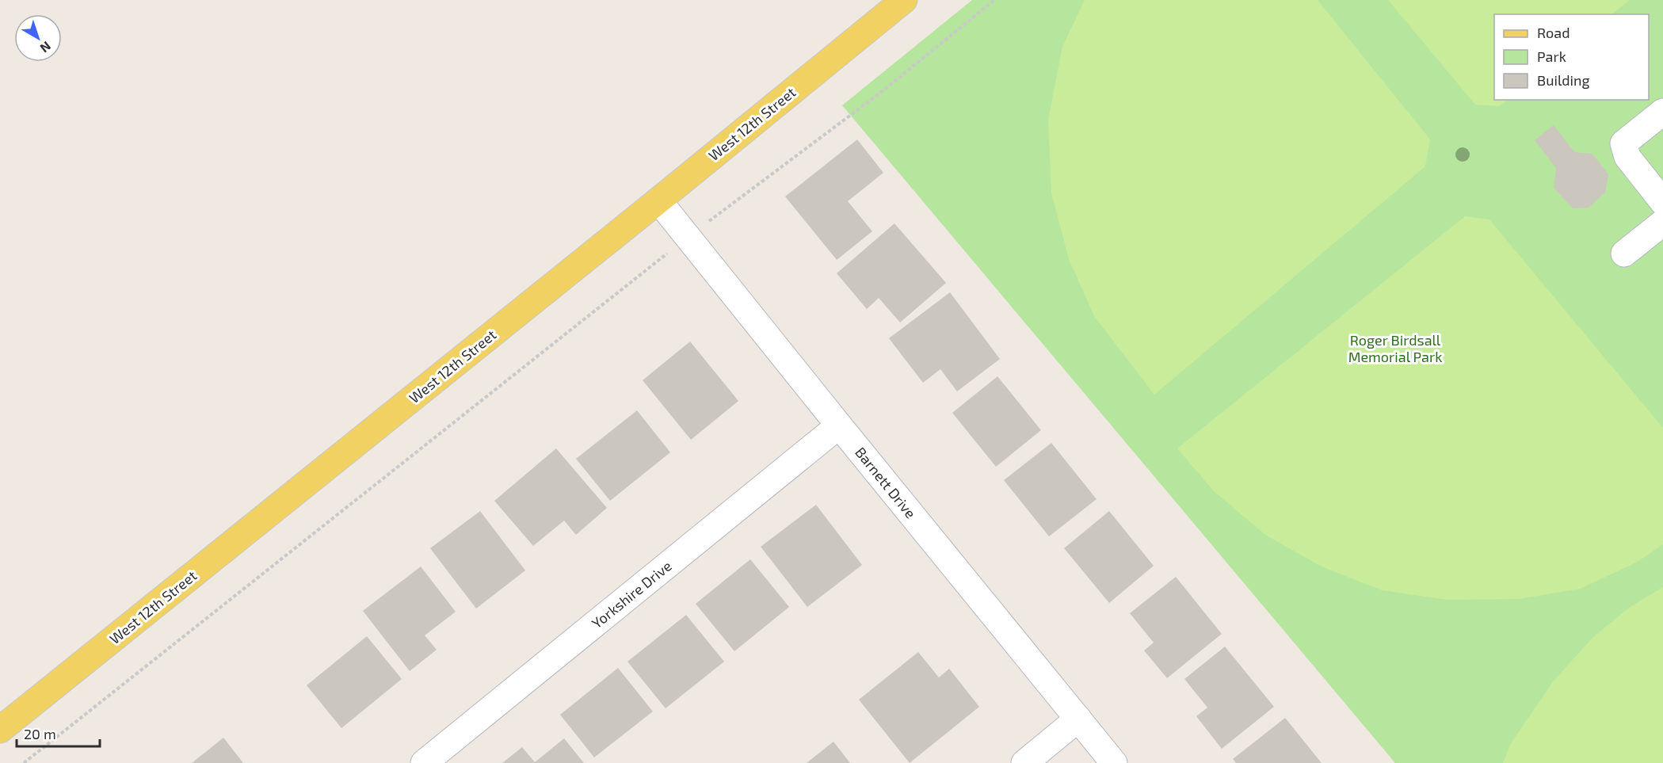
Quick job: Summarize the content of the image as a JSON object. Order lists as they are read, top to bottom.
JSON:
{
  "streets": {
    "main road": ["West 12th Street"],
    "street": ["Barnett Drive", "Yorkshire Drive"]
  },
  "crossings": [
    ["West 12th Street", "Barnett Drive"],
    ["Barnett Drive", "Yorkshire Drive"]
  ],
  "parks": ["Roger Birdsall Memorial Park"],
  "legend": ["Road", "Park", "Building"],
  "scale_bar": "20 m",
  "north": "bottom right"
}
